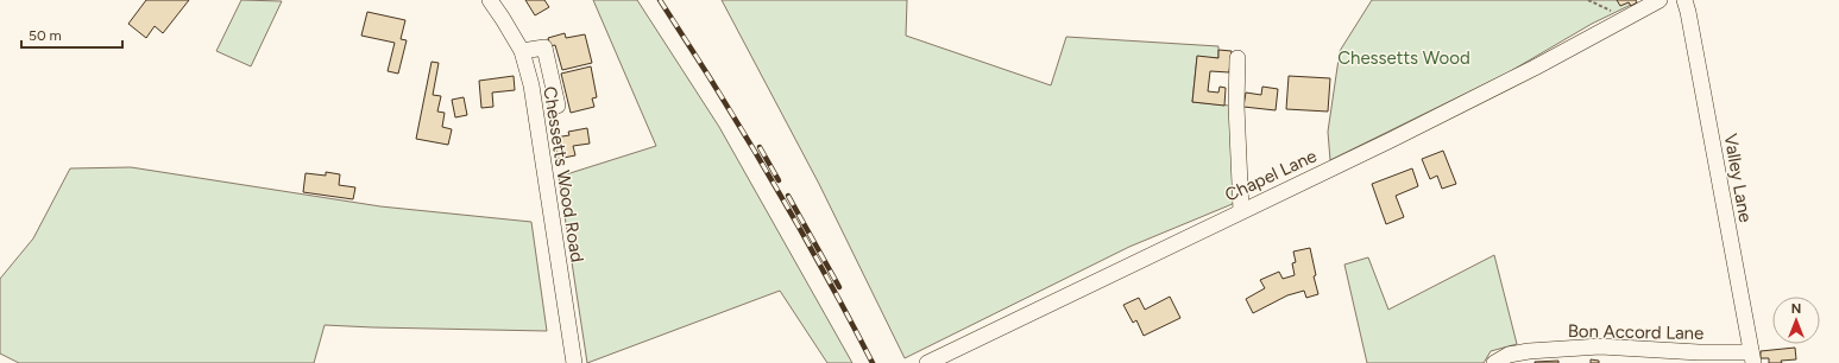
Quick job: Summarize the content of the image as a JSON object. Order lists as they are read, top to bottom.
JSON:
{
  "streets": {
    "street": [
      "Chessetts Wood Road",
      "Chapel Lane",
      "Valley Lane",
      "Bon Accord Lane"
    ]
  },
  "crossings": [
    ["Valley Lane", "Bon Accord Lane"]
  ],
  "parks": ["Chessetts Wood"],
  "scale_bar": "50 m",
  "north": "top"
}
